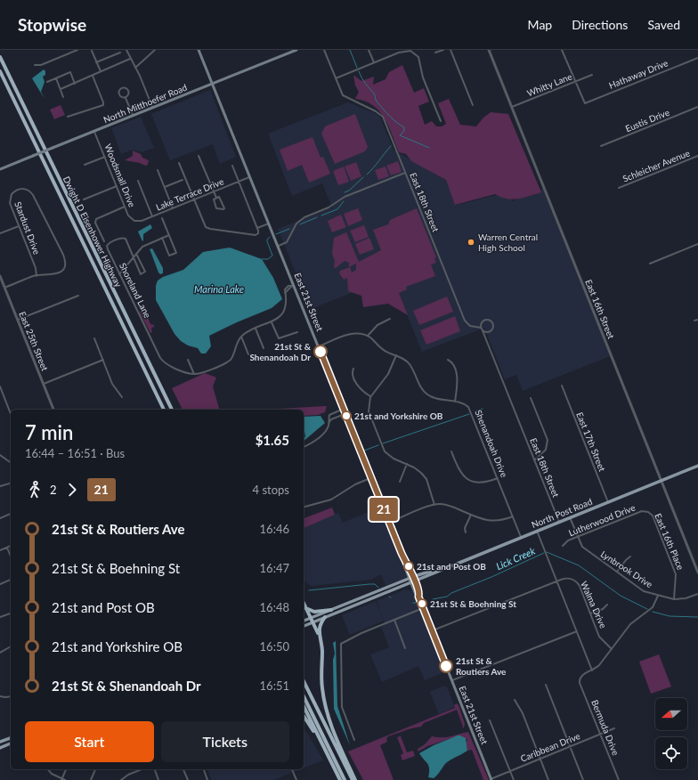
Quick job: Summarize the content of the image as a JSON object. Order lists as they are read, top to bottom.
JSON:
{
  "streets": {
    "highway": ["Dwight D Eisenhower Highway"],
    "main road": ["North Mitthoefer Road", "East 21st Street", "North Post Road"],
    "street": [
      "Hathaway Drive",
      "Whitty Lane",
      "Eustis Drive",
      "Schleicher Avenue",
      "Woodsmall Drive",
      "Lake Terrace Drive",
      "East 18th Street",
      "Stardust Drive",
      "Shoreland Lane",
      "East 16th Street",
      "East 25th Street",
      "East 17th Street",
      "Shenandoah Drive",
      "Lutherwood Drive",
      "East 16th Place",
      "Lynbrook Drive",
      "Walma Drive",
      "Bermuda Drive",
      "Caribbean Drive"
    ]
  },
  "crossings": [
    ["Hathaway Drive", "Whitty Lane"],
    ["Whitty Lane", "East 16th Street"],
    ["North Mitthoefer Road", "Woodsmall Drive"],
    ["North Mitthoefer Road", "East 21st Street"],
    ["Woodsmall Drive", "Lake Terrace Drive"],
    ["Lake Terrace Drive", "East 21st Street"],
    ["East 18th Street", "North Post Road"],
    ["East 21st Street", "North Post Road"],
    ["East 21st Street", "Walma Drive"],
    ["East 21st Street", "Caribbean Drive"],
    ["East 16th Street", "North Post Road"],
    ["East 17th Street", "North Post Road"],
    ["Shenandoah Drive", "North Post Road"],
    ["North Post Road", "Lynbrook Drive"],
    ["Lutherwood Drive", "East 16th Place"],
    ["Lutherwood Drive", "Lynbrook Drive"],
    ["East 16th Place", "Lynbrook Drive"],
    ["Bermuda Drive", "Caribbean Drive"]
  ],
  "water": ["Marina Lake", "Lick Creek"],
  "places": [
    "Warren Central High School",
    "21st St & Shenandoah Dr",
    "21st and Yorkshire OB",
    "21st and Post OB",
    "21st St & Boehning St",
    "21st St & Routiers Ave"
  ],
  "lines": ["bus line 21"],
  "north": "left",
  "page": {
    "header": "Stopwise",
    "nav": ["Map", "Directions", "Saved"],
    "on_map": "21",
    "heading": ["7 min", "16:44 – 16:51 · Bus", "$1.65"],
    "legs": ["2", "21", "4 stops"],
    "list": [
      {
        "name": "21st St & Routiers Ave",
        "value": "16:46"
      },
      {
        "name": "21st St & Boehning St",
        "value": "16:47"
      },
      {
        "name": "21st and Post OB",
        "value": "16:48"
      },
      {
        "name": "21st and Yorkshire OB",
        "value": "16:50"
      },
      {
        "name": "21st St & Shenandoah Dr",
        "value": "16:51"
      }
    ],
    "buttons": ["Start", "Tickets"]
  }
}
